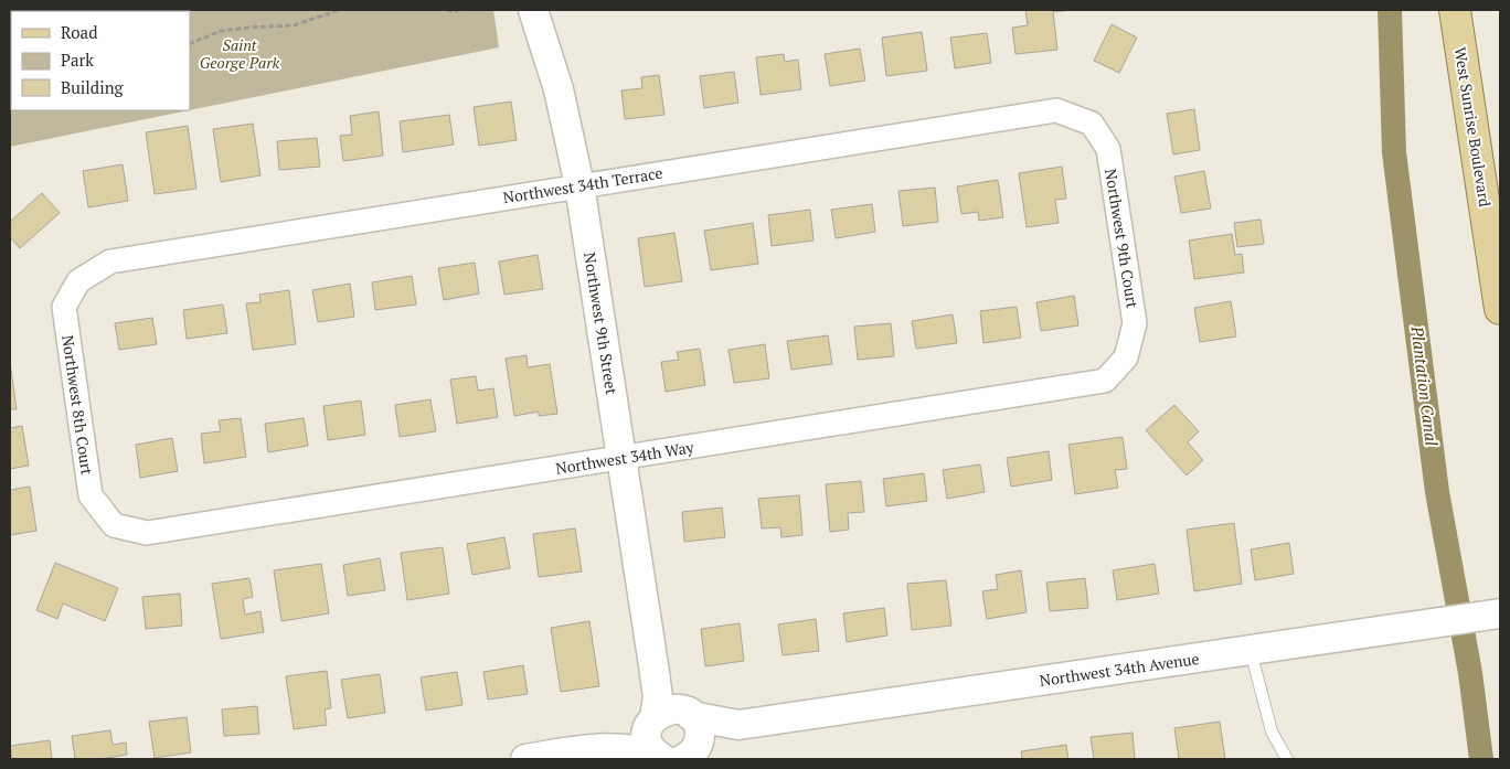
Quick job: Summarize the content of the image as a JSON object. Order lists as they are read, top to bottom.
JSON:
{
  "streets": {
    "main road": ["West Sunrise Boulevard"],
    "street": [
      "Northwest 34th Terrace",
      "Northwest 9th Court",
      "Northwest 9th Street",
      "Northwest 8th Court",
      "Northwest 34th Way",
      "Northwest 34th Avenue"
    ]
  },
  "crossings": [
    ["Northwest 34th Terrace", "Northwest 9th Court"],
    ["Northwest 34th Terrace", "Northwest 9th Street"],
    ["Northwest 34th Terrace", "Northwest 8th Court"],
    ["Northwest 9th Court", "Northwest 34th Way"],
    ["Northwest 9th Street", "Northwest 34th Way"],
    ["Northwest 9th Street", "Northwest 34th Avenue"],
    ["Northwest 8th Court", "Northwest 34th Way"]
  ],
  "water": ["Plantation Canal"],
  "parks": ["Saint George Park"],
  "legend": ["Road", "Park", "Building"]
}
